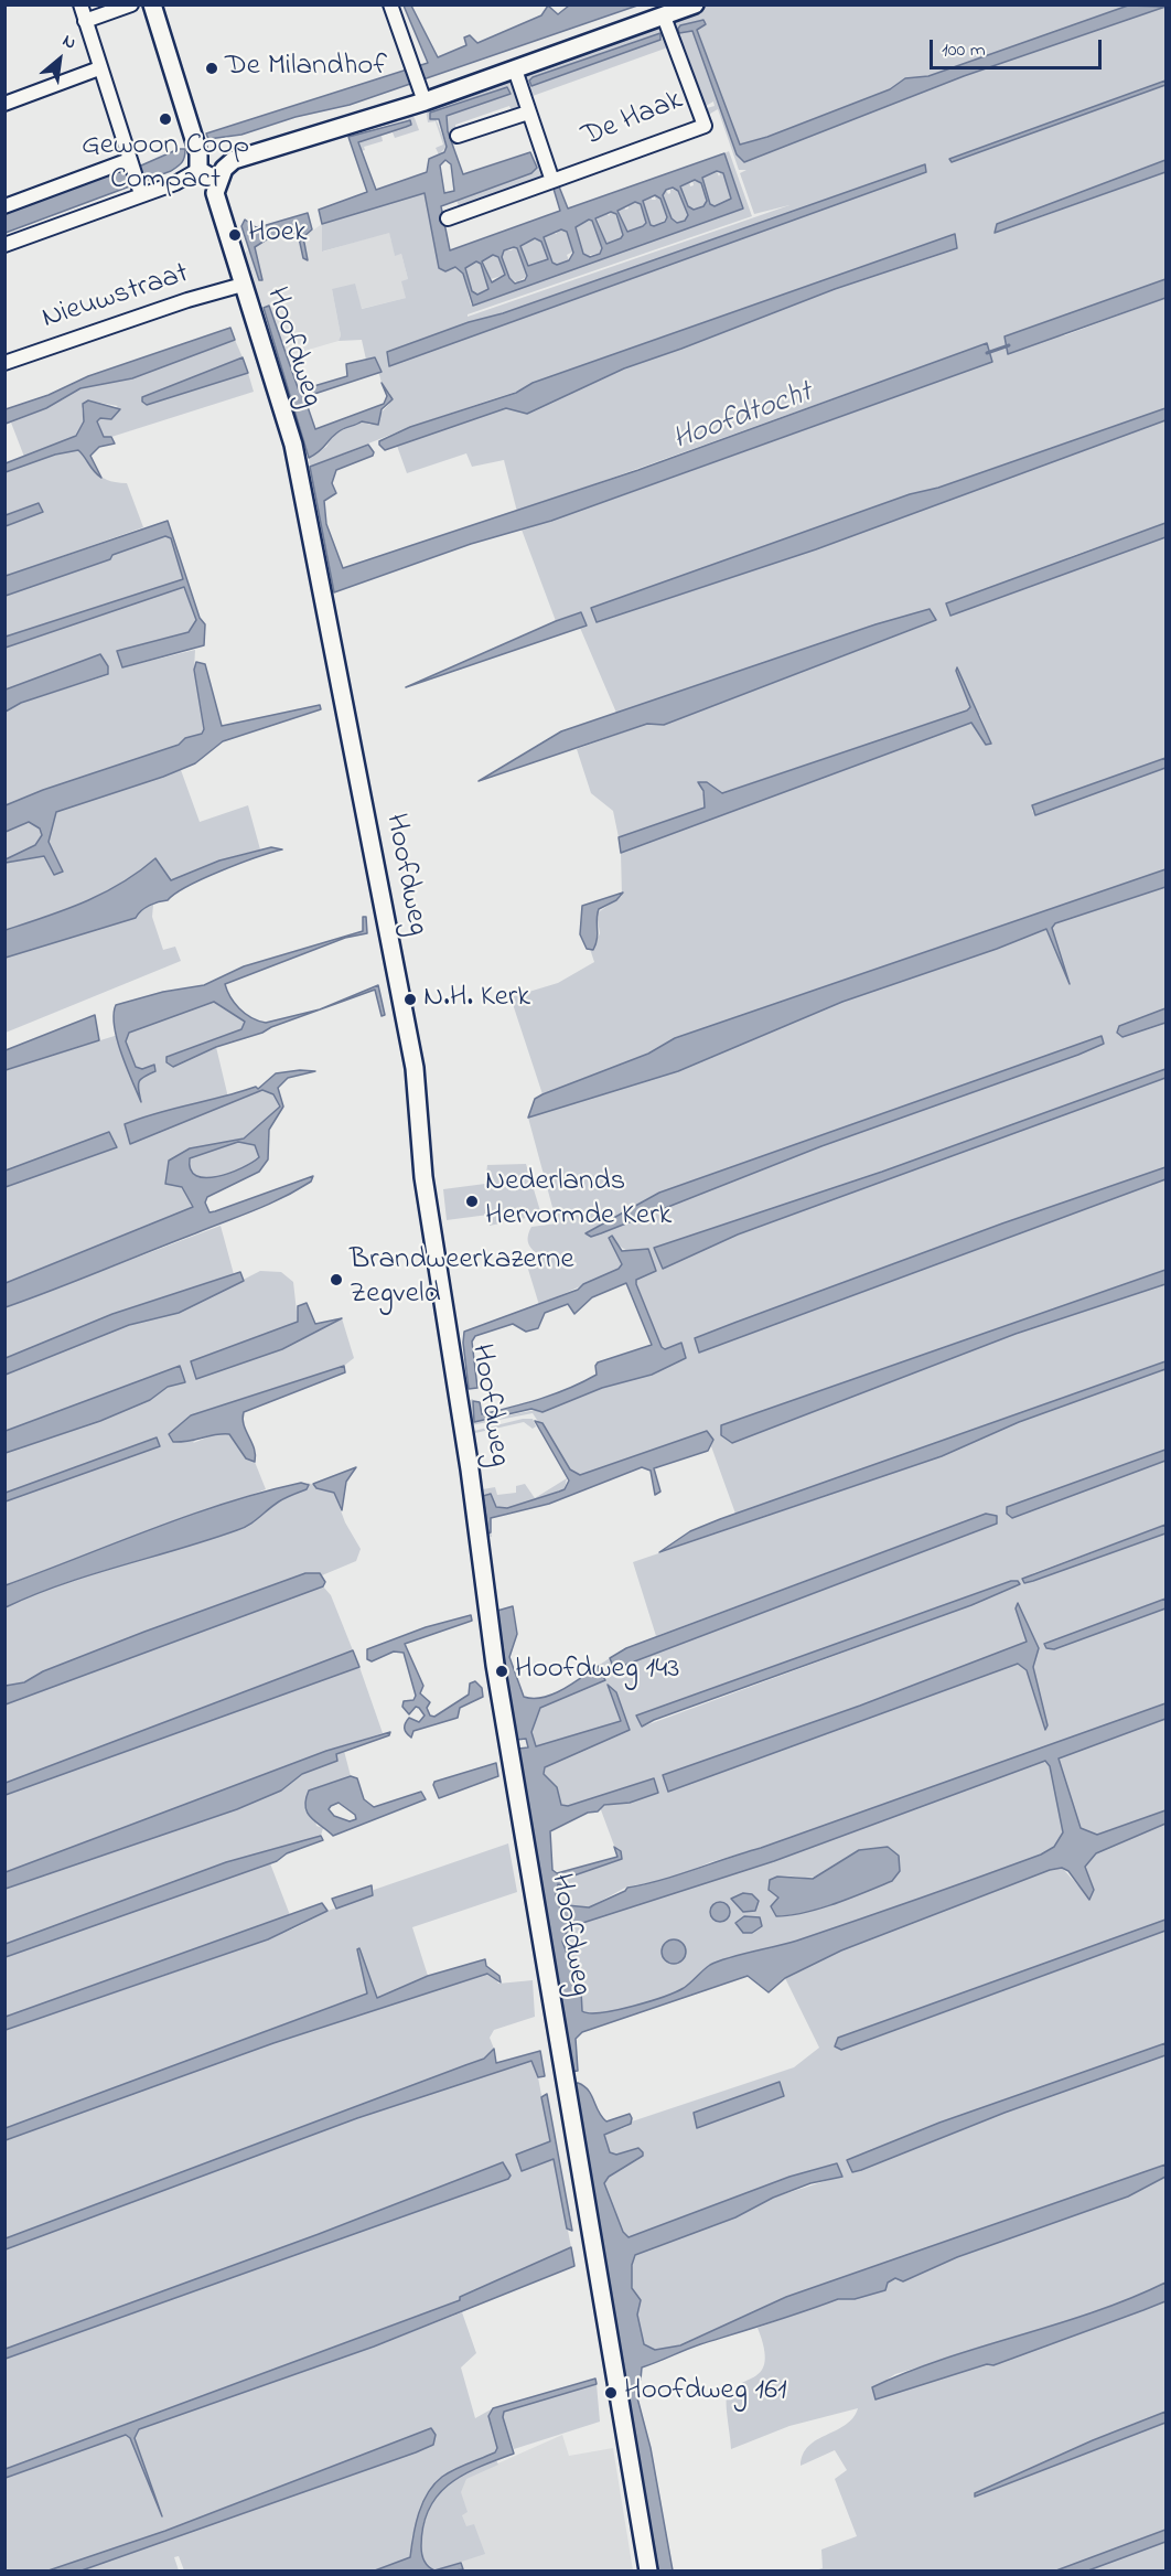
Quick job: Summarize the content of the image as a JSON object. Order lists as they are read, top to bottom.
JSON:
{
  "streets": {
    "street": ["De Haak", "Nieuwstraat", "Hoofdweg"]
  },
  "crossings": [
    ["Nieuwstraat", "Hoofdweg"]
  ],
  "water": ["Hoofdtocht"],
  "places": [
    "De Milandhof",
    "Gewoon Coop Compact",
    "Hoek",
    "N.H. Kerk",
    "Nederlands Hervormde Kerk",
    "Brandweerkazerne Zegveld",
    "Hoofdweg 143",
    "Hoofdweg 161"
  ],
  "scale_bar": "100 m",
  "north": "top right"
}
